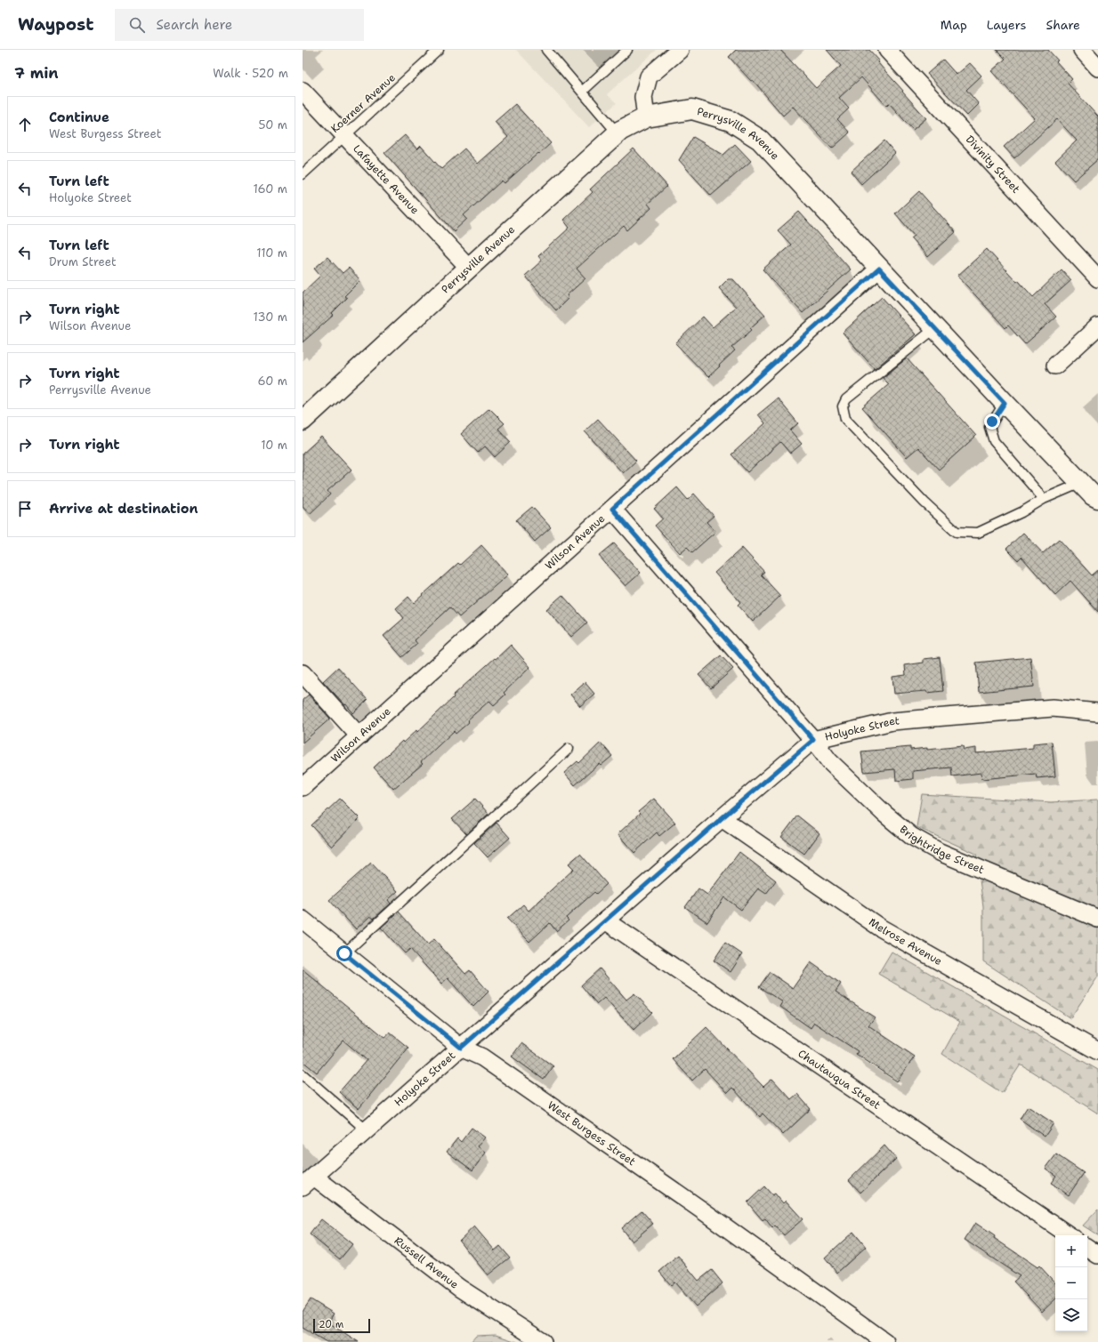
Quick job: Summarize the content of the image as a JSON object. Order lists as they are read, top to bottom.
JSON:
{
  "streets": {
    "street": [
      "Perrysville Avenue",
      "Divinity Street",
      "Lafayette Avenue",
      "Wilson Avenue",
      "Holyoke Street",
      "Brightridge Street",
      "Melrose Avenue",
      "Chautauqua Street",
      "West Burgess Street",
      "Russell Avenue"
    ],
    "lane": ["Koerner Avenue"]
  },
  "crossings": [
    ["Koerner Avenue", "Lafayette Avenue"],
    ["Perrysville Avenue", "Lafayette Avenue"],
    ["Perrysville Avenue", "Wilson Avenue"],
    ["Wilson Avenue", "Brightridge Street"],
    ["Holyoke Street", "Brightridge Street"],
    ["Holyoke Street", "Melrose Avenue"],
    ["Holyoke Street", "Chautauqua Street"],
    ["Holyoke Street", "West Burgess Street"],
    ["Holyoke Street", "Russell Avenue"]
  ],
  "scale_bar": "20 m",
  "page": {
    "header": "Waypost",
    "search": "Search here",
    "nav": ["Map", "Layers", "Share"],
    "heading": ["7 min", "Walk · 520 m"],
    "list": [
      ["Continue", "West Burgess Street", "50 m"],
      ["Turn left", "Holyoke Street", "160 m"],
      ["Turn left", "Drum Street", "110 m"],
      ["Turn right", "Wilson Avenue", "130 m"],
      ["Turn right", "Perrysville Avenue", "60 m"],
      ["Turn right", "10 m"],
      "Arrive at destination"
    ],
    "map_buttons": ["+", "−"],
    "scale": "20 m"
  }
}
